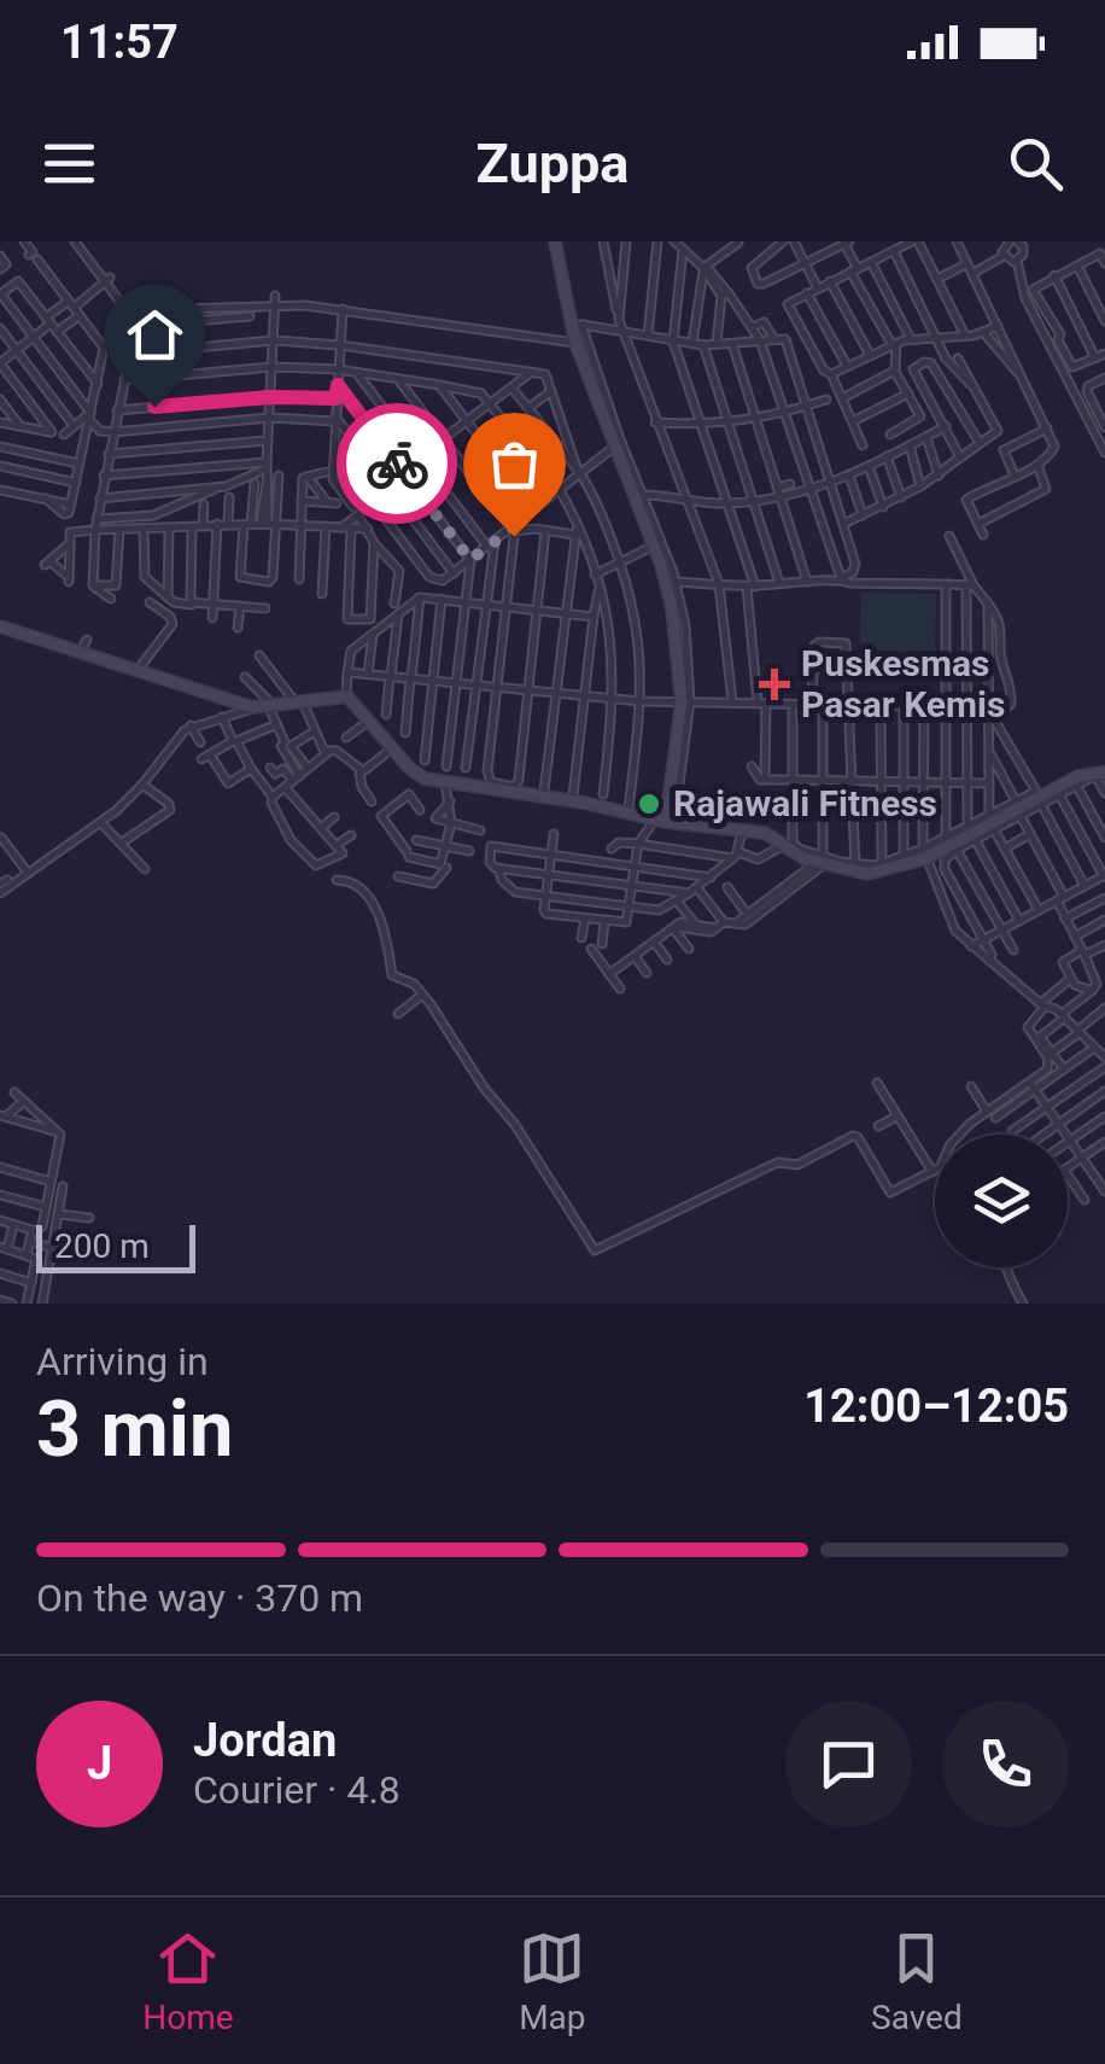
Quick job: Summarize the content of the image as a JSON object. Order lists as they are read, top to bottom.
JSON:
{
  "places": {
    "health": ["Puskesmas Pasar Kemis"],
    "other": ["Rajawali Fitness"]
  },
  "scale_bar": "200 m",
  "page": {
    "status": "11:57",
    "header": "Zuppa",
    "scale": "200 m",
    "heading": ["3 min", "Arriving in", "12:00–12:05"],
    "panel": ["Jordan", "Courier · 4.8"],
    "bar": "On the way · 370 m",
    "round": "J",
    "tabs": ["Home", "Map", "Saved"]
  }
}
